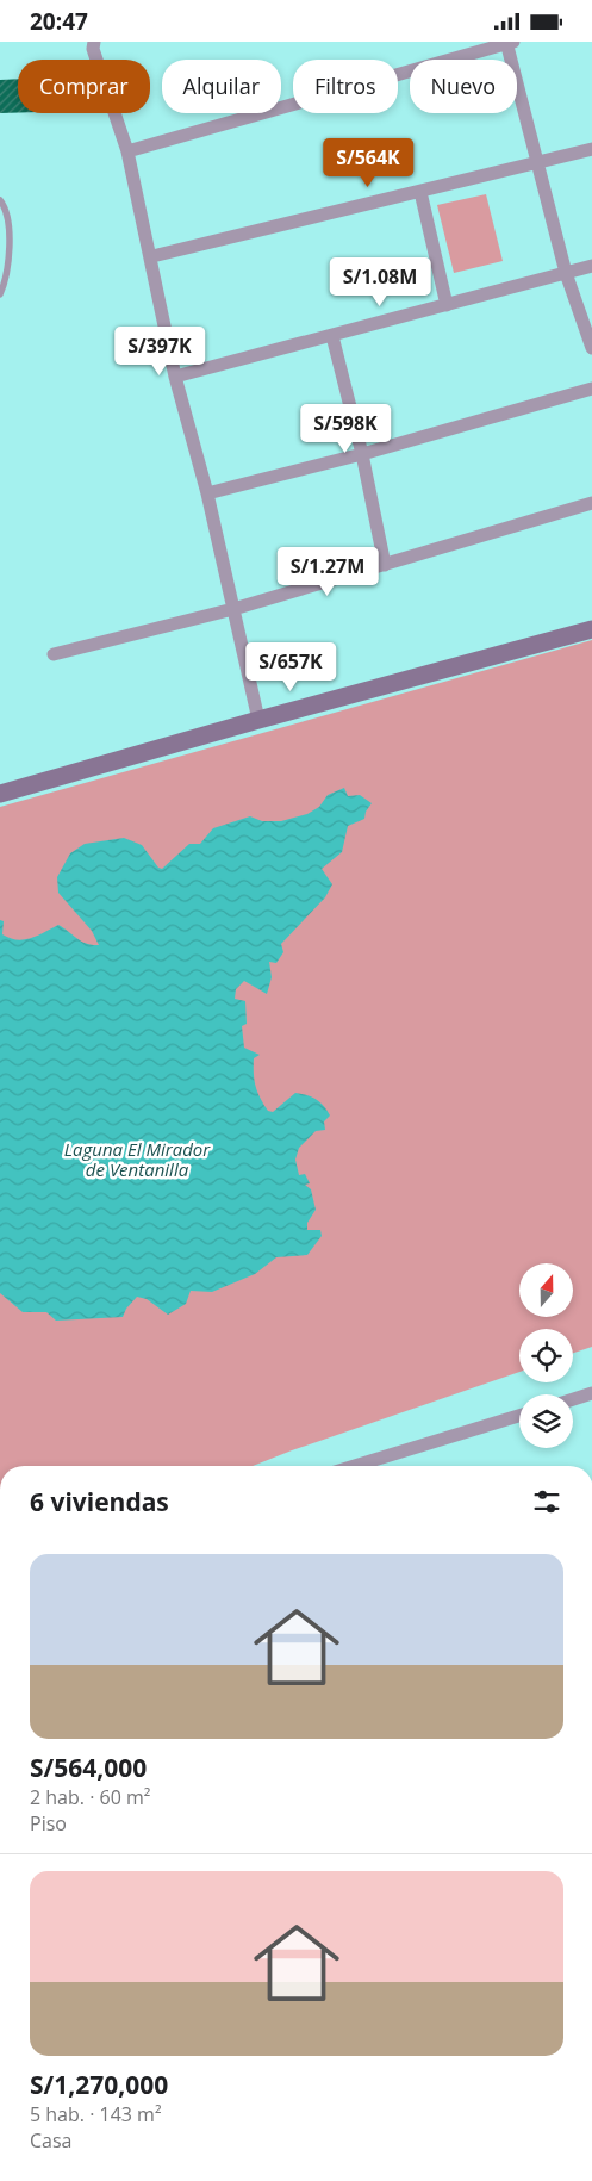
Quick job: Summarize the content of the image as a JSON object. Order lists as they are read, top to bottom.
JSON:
{
  "water": ["Laguna El Mirador de Ventanilla"],
  "north": "top",
  "page": {
    "status": "20:47",
    "chip": [
      "Comprar",
      "Alquilar",
      "Filtros",
      "Nuevo"
    ],
    "price": [
      "S/564K",
      "S/1.08M",
      "S/397K",
      "S/598K",
      "S/1.27M",
      "S/657K"
    ],
    "heading": "6 viviendas",
    "list": [
      {
        "name": "S/564,000",
        "note": "2 hab. · 60 m² · Piso"
      },
      {
        "name": "S/1,270,000",
        "note": "5 hab. · 143 m² · Casa"
      }
    ]
  }
}
